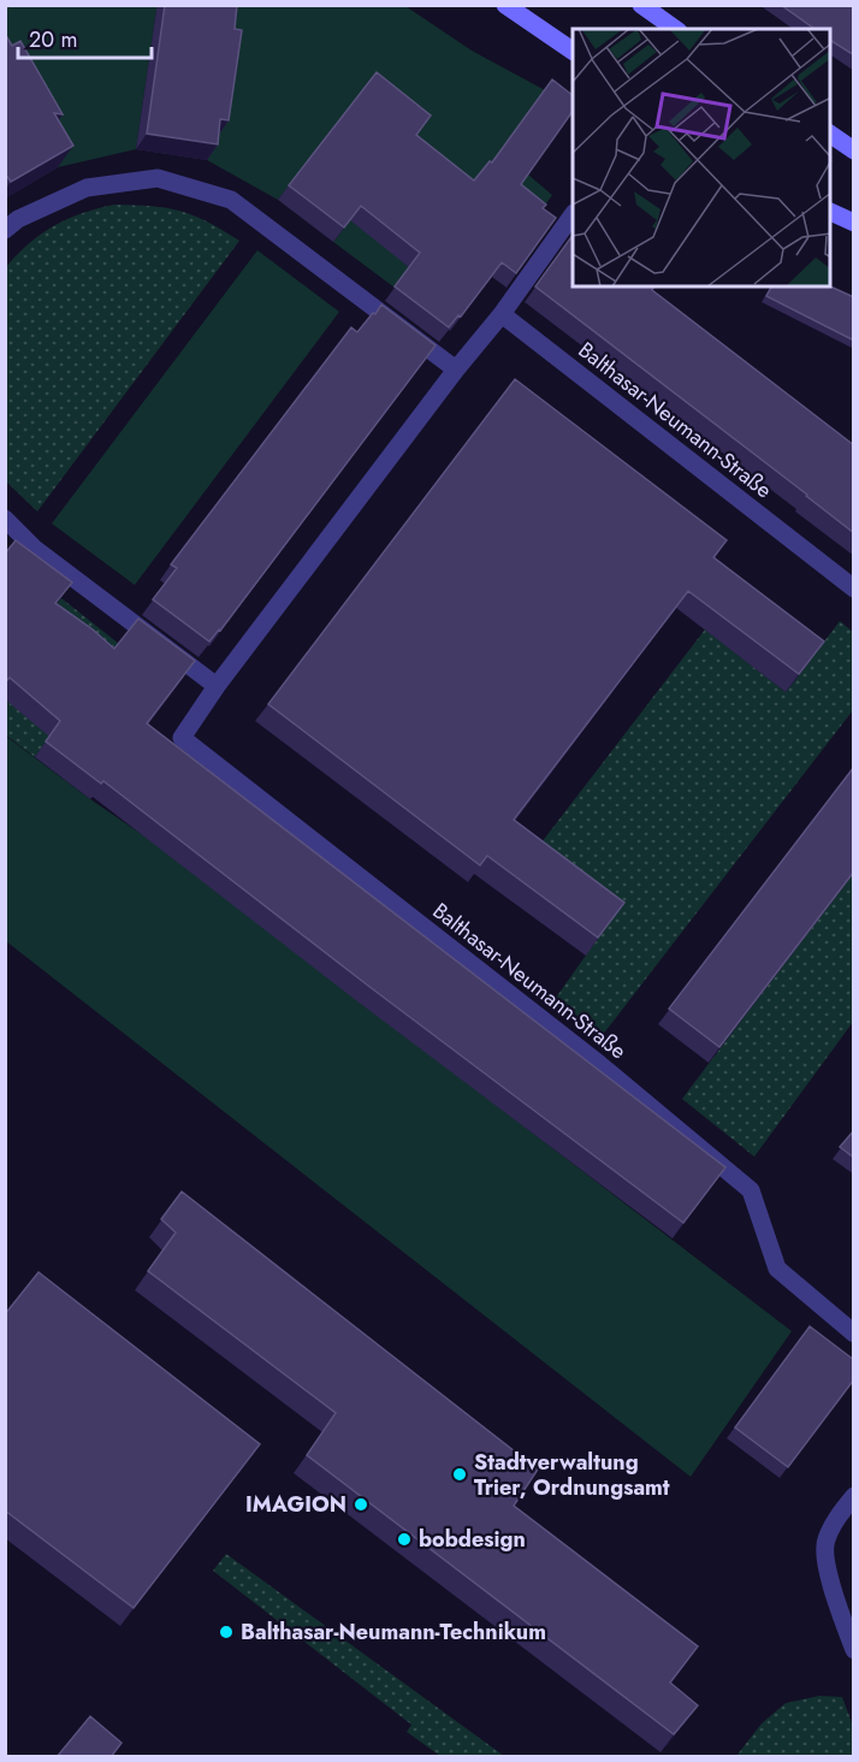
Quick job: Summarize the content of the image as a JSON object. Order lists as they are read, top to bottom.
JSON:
{
  "streets": {
    "street": ["Balthasar-Neumann-Straße"]
  },
  "places": [
    "Stadtverwaltung Trier, Ordnungsamt",
    "IMAGION",
    "bobdesign",
    "Balthasar-Neumann-Technikum"
  ],
  "scale_bar": "20 m"
}
